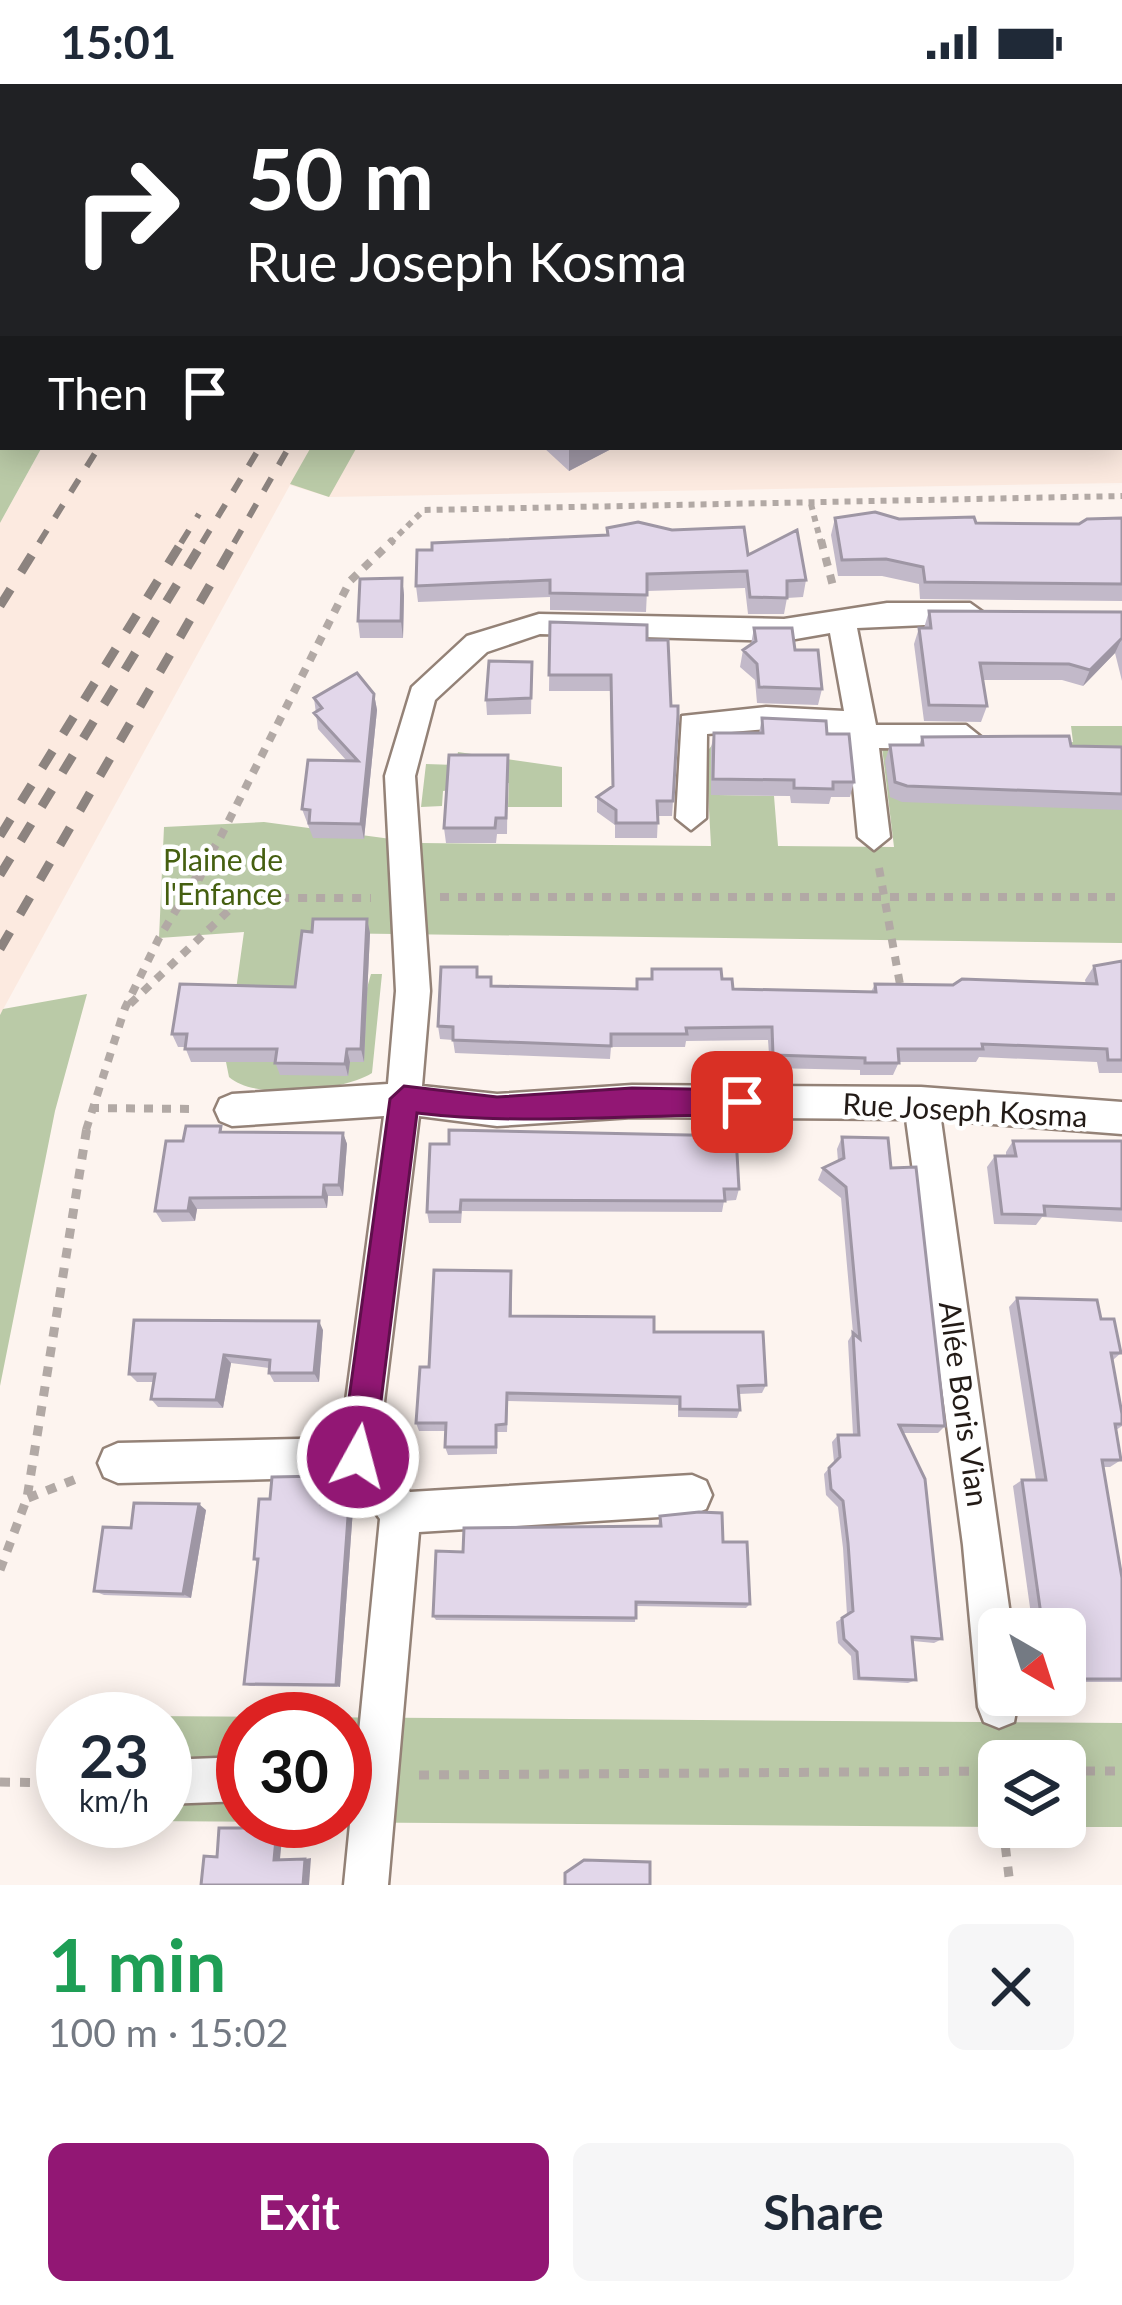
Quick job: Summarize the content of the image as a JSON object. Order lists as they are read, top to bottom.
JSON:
{
  "streets": {
    "street": ["Rue Joseph Kosma", "Allée Boris Vian"]
  },
  "crossings": [
    ["Rue Joseph Kosma", "Allée Boris Vian"]
  ],
  "parks": ["Plaine de l'Enfance"],
  "north": "bottom right",
  "page": {
    "status": "15:01",
    "turn": ["50 m", "Rue Joseph Kosma"],
    "then": "Then",
    "speed": "23 km/h",
    "limit": "30",
    "heading": ["1 min", "100 m · 15:02"],
    "buttons": ["Exit", "Share"]
  }
}
